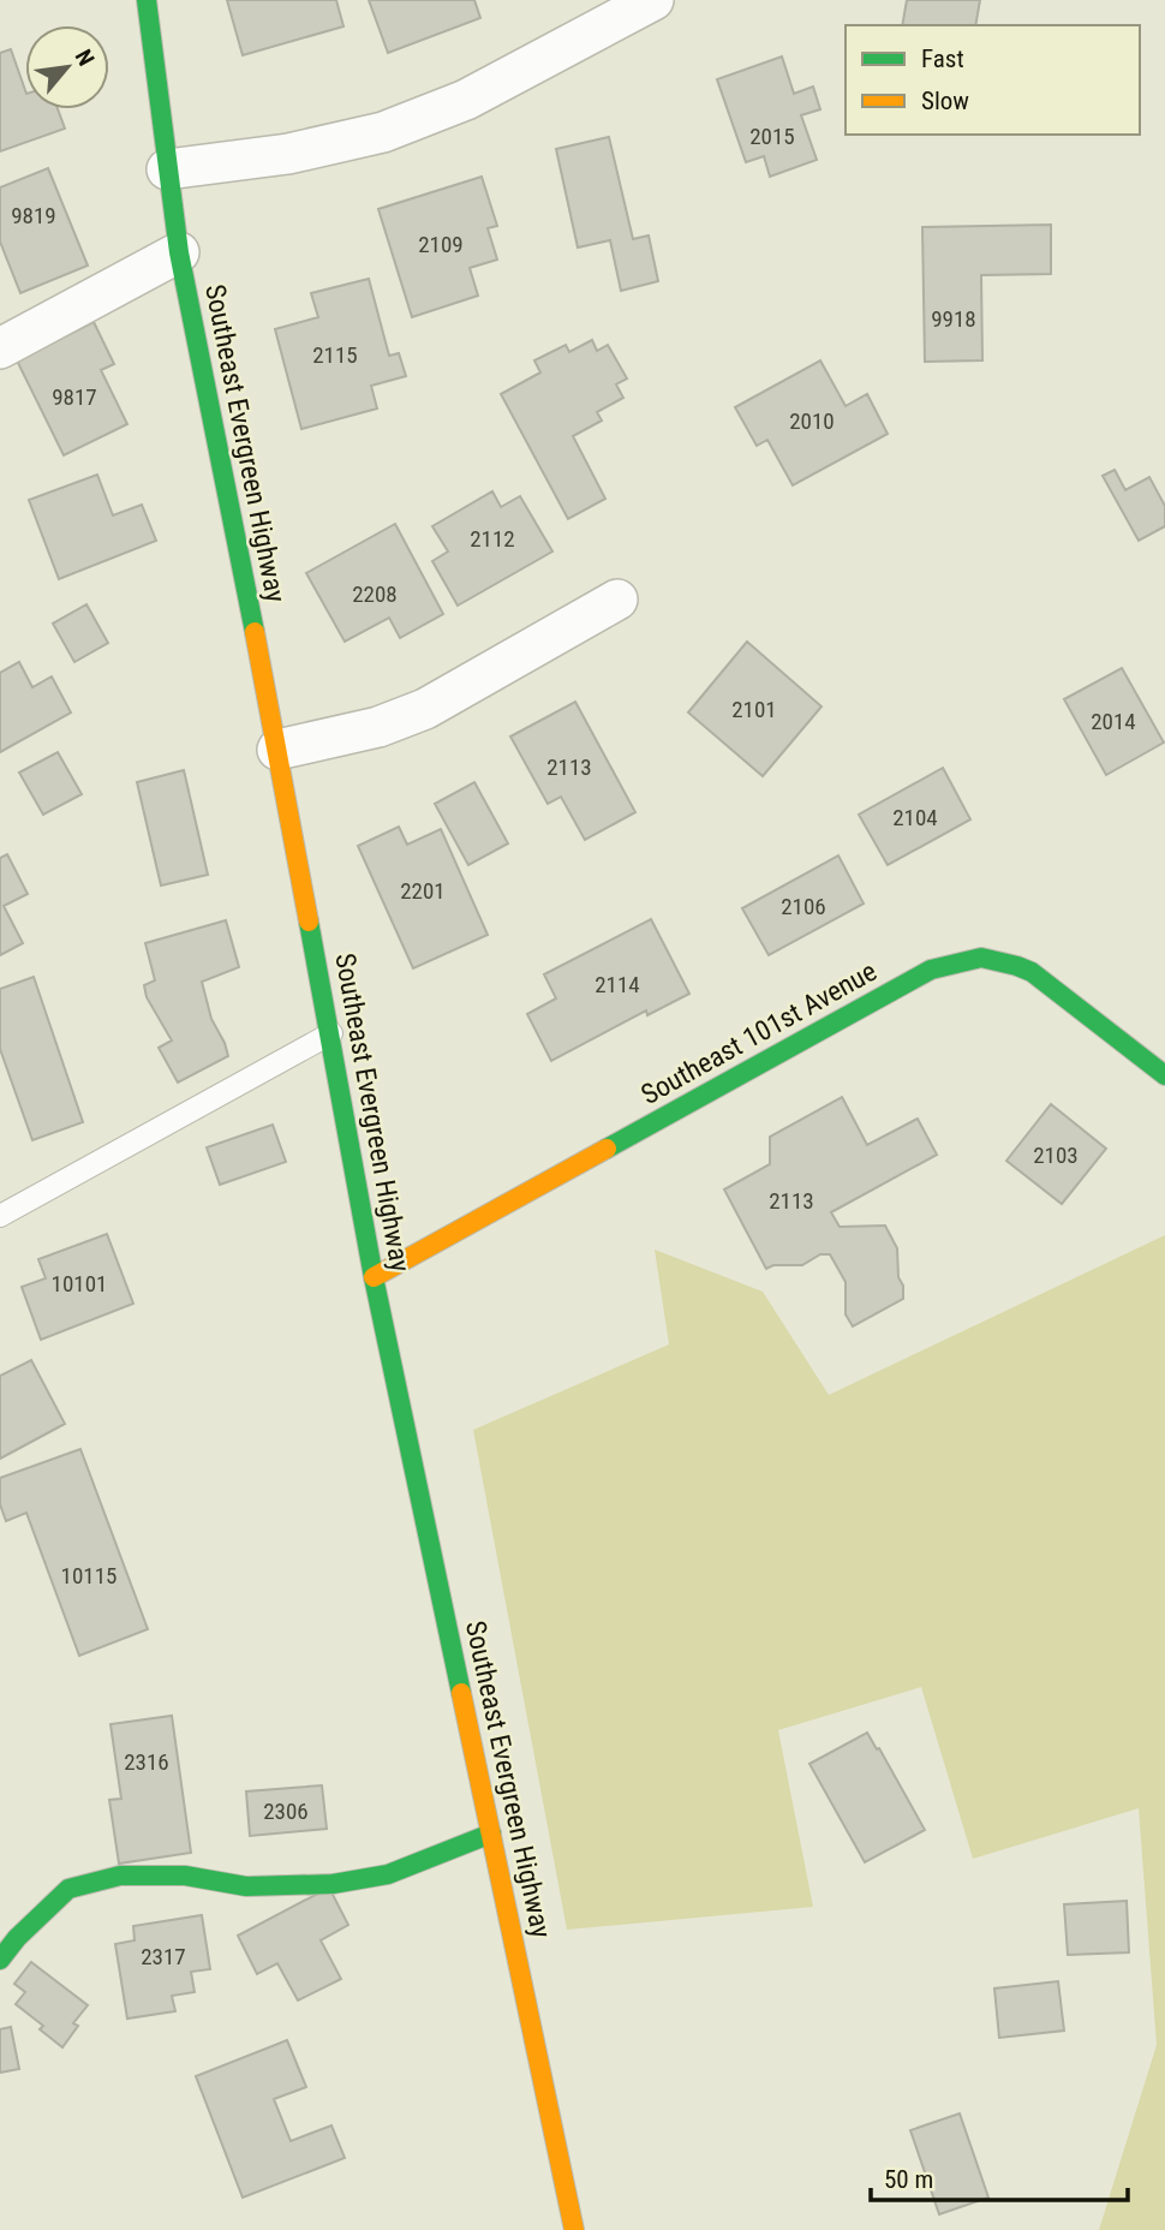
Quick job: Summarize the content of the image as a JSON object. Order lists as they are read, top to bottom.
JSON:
{
  "streets": {
    "street": ["Southeast Evergreen Highway", "Southeast 101st Avenue"]
  },
  "crossings": [
    ["Southeast Evergreen Highway", "Southeast 101st Avenue"]
  ],
  "house_numbers": [
    "2015",
    "9819",
    "2109",
    "9918",
    "2115",
    "9817",
    "2010",
    "2112",
    "2208",
    "2101",
    "2014",
    "2113",
    "2104",
    "2201",
    "2106",
    "2114",
    "2103",
    "2113",
    "10101",
    "10115",
    "2316",
    "2306",
    "2317"
  ],
  "legend": ["Fast", "Slow"],
  "scale_bar": "50 m",
  "north": "top right"
}
